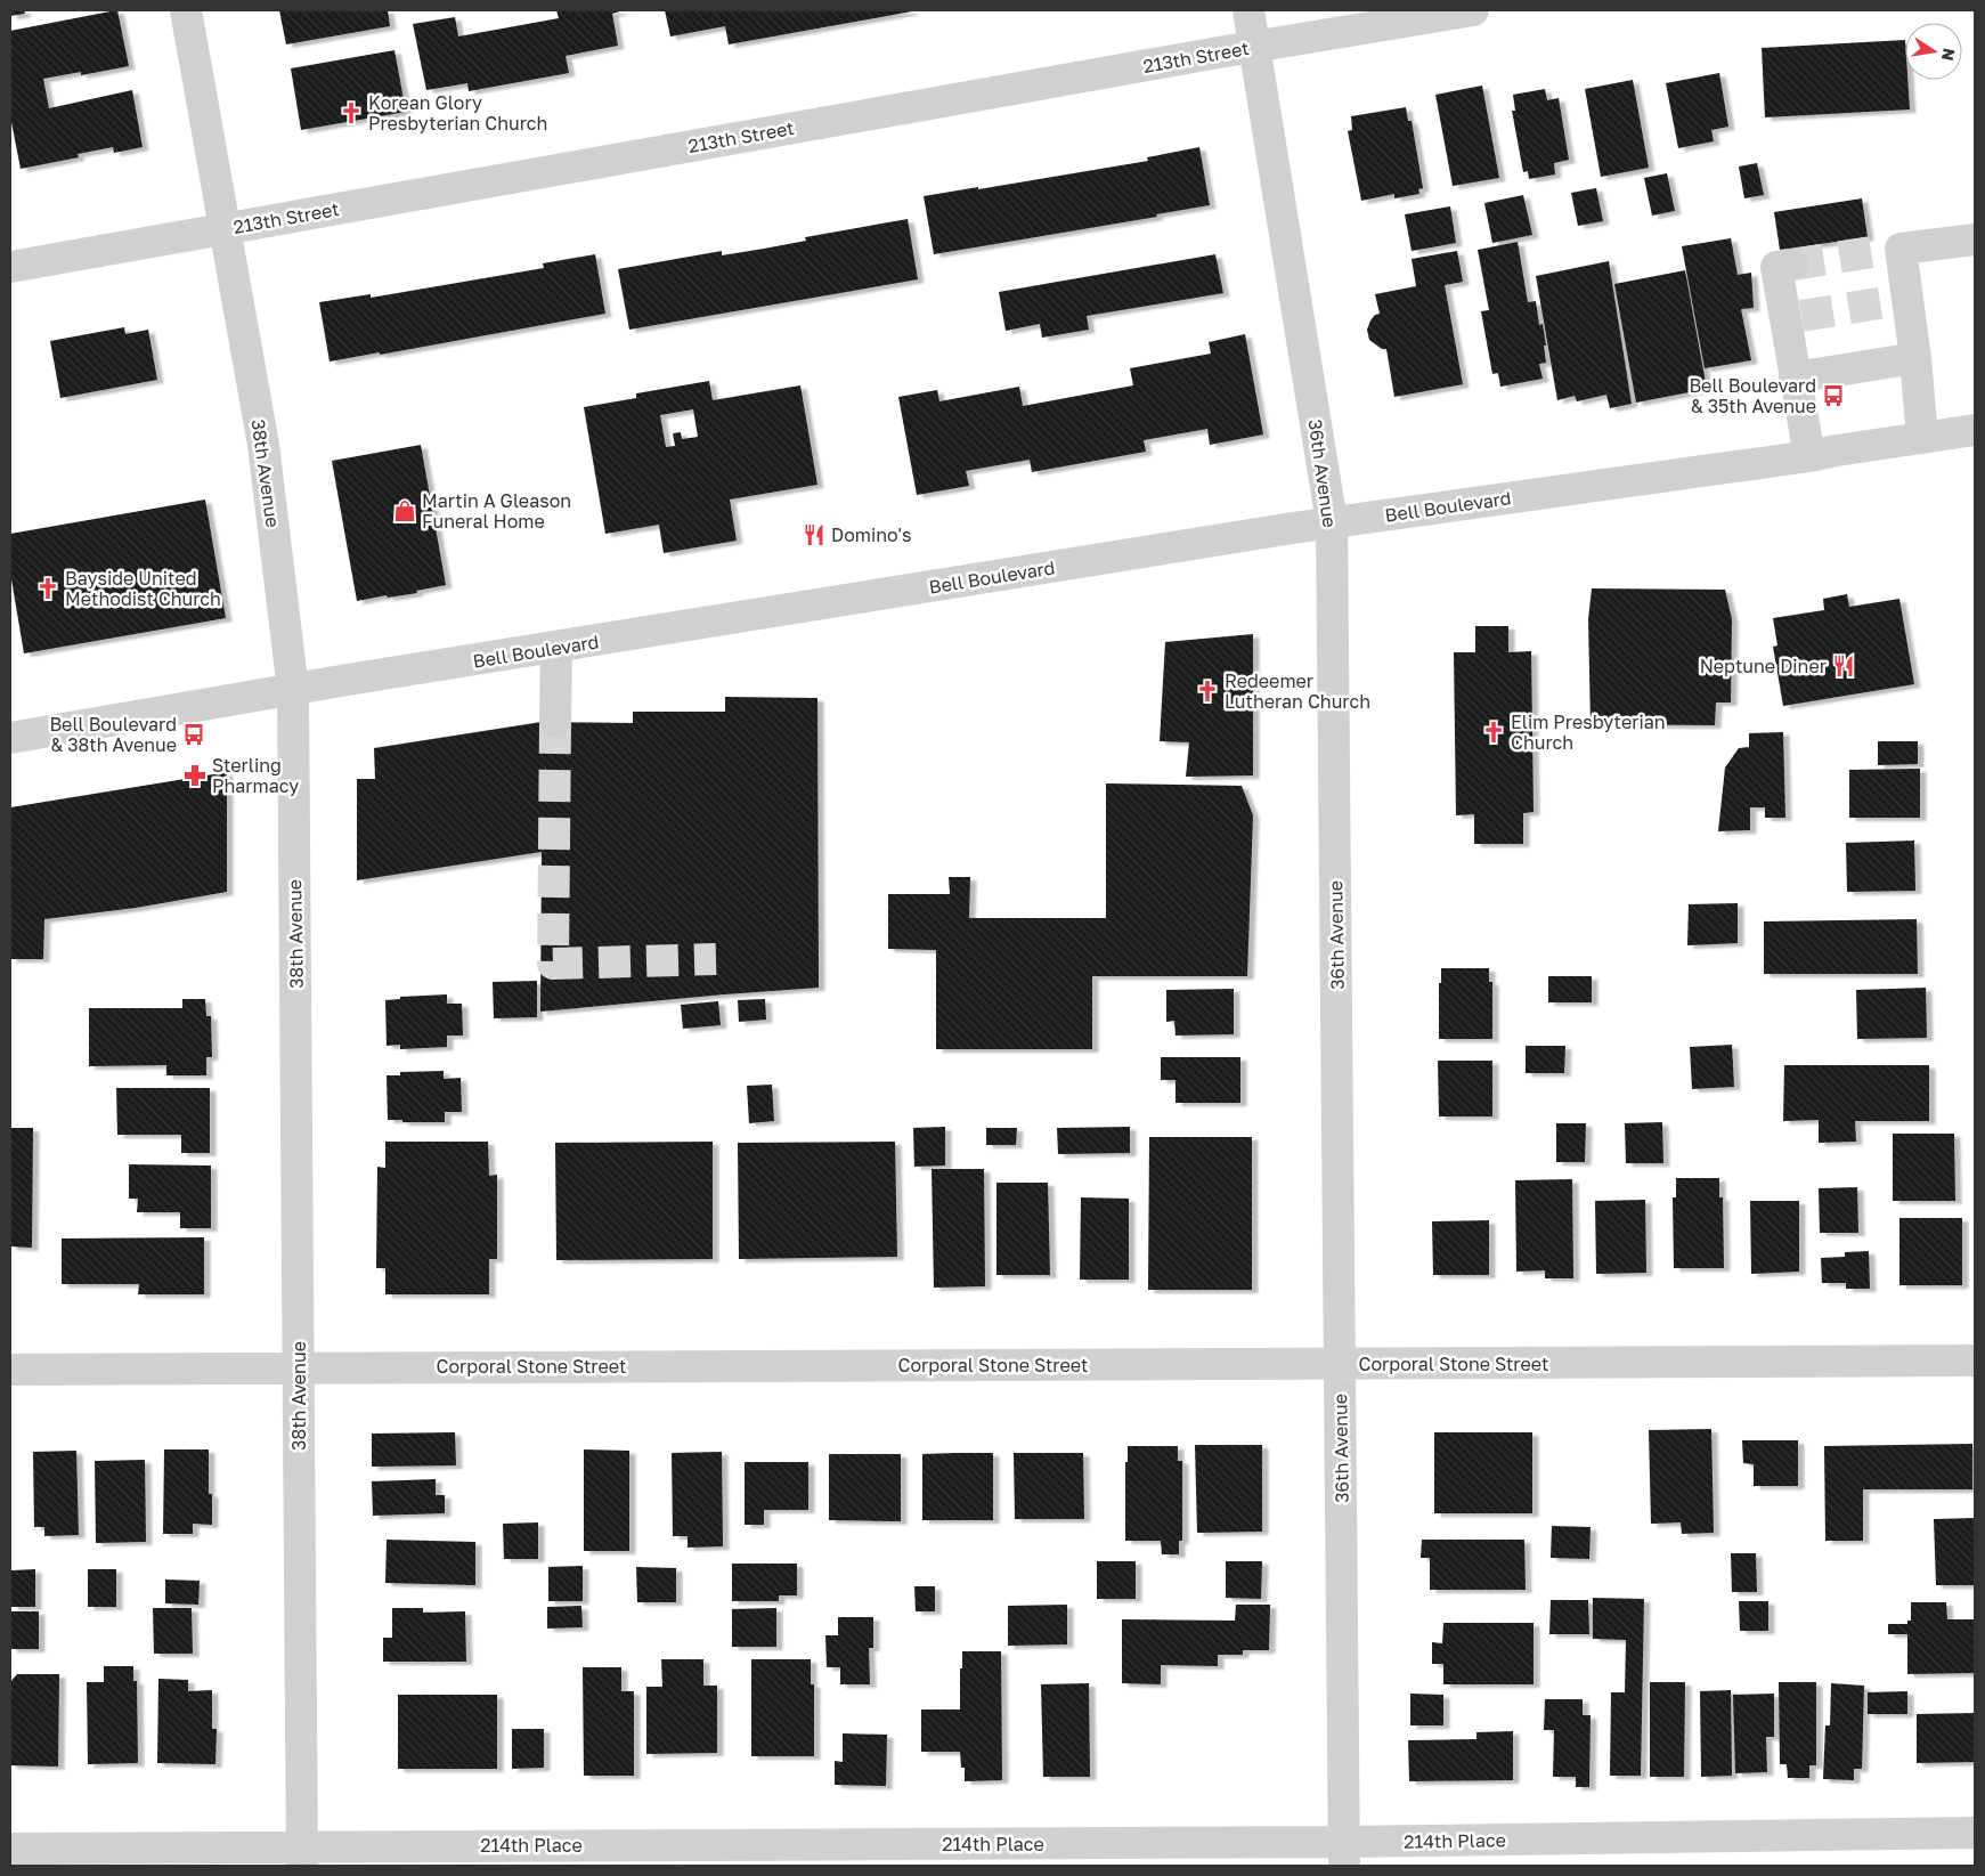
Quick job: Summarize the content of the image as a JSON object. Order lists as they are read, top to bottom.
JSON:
{
  "streets": {
    "street": [
      "213th Street",
      "38th Avenue",
      "36th Avenue",
      "Bell Boulevard",
      "Corporal Stone Street",
      "214th Place"
    ]
  },
  "crossings": [
    ["213th Street", "38th Avenue"],
    ["213th Street", "36th Avenue"],
    ["38th Avenue", "Bell Boulevard"],
    ["38th Avenue", "Corporal Stone Street"],
    ["38th Avenue", "214th Place"],
    ["36th Avenue", "Bell Boulevard"],
    ["36th Avenue", "Corporal Stone Street"],
    ["36th Avenue", "214th Place"]
  ],
  "places": {
    "church": [
      "Korean Glory Presbyterian Church",
      "Bayside United Methodist Church",
      "Redeemer Lutheran Church",
      "Elim Presbyterian Church"
    ],
    "bus stop": ["Bell Boulevard & 35th Avenue", "Bell Boulevard & 38th Avenue"],
    "shop": ["Martin A Gleason Funeral Home"],
    "restaurant": ["Domino's", "Neptune Diner"],
    "pharmacy": ["Sterling Pharmacy"]
  },
  "north": "right"
}
